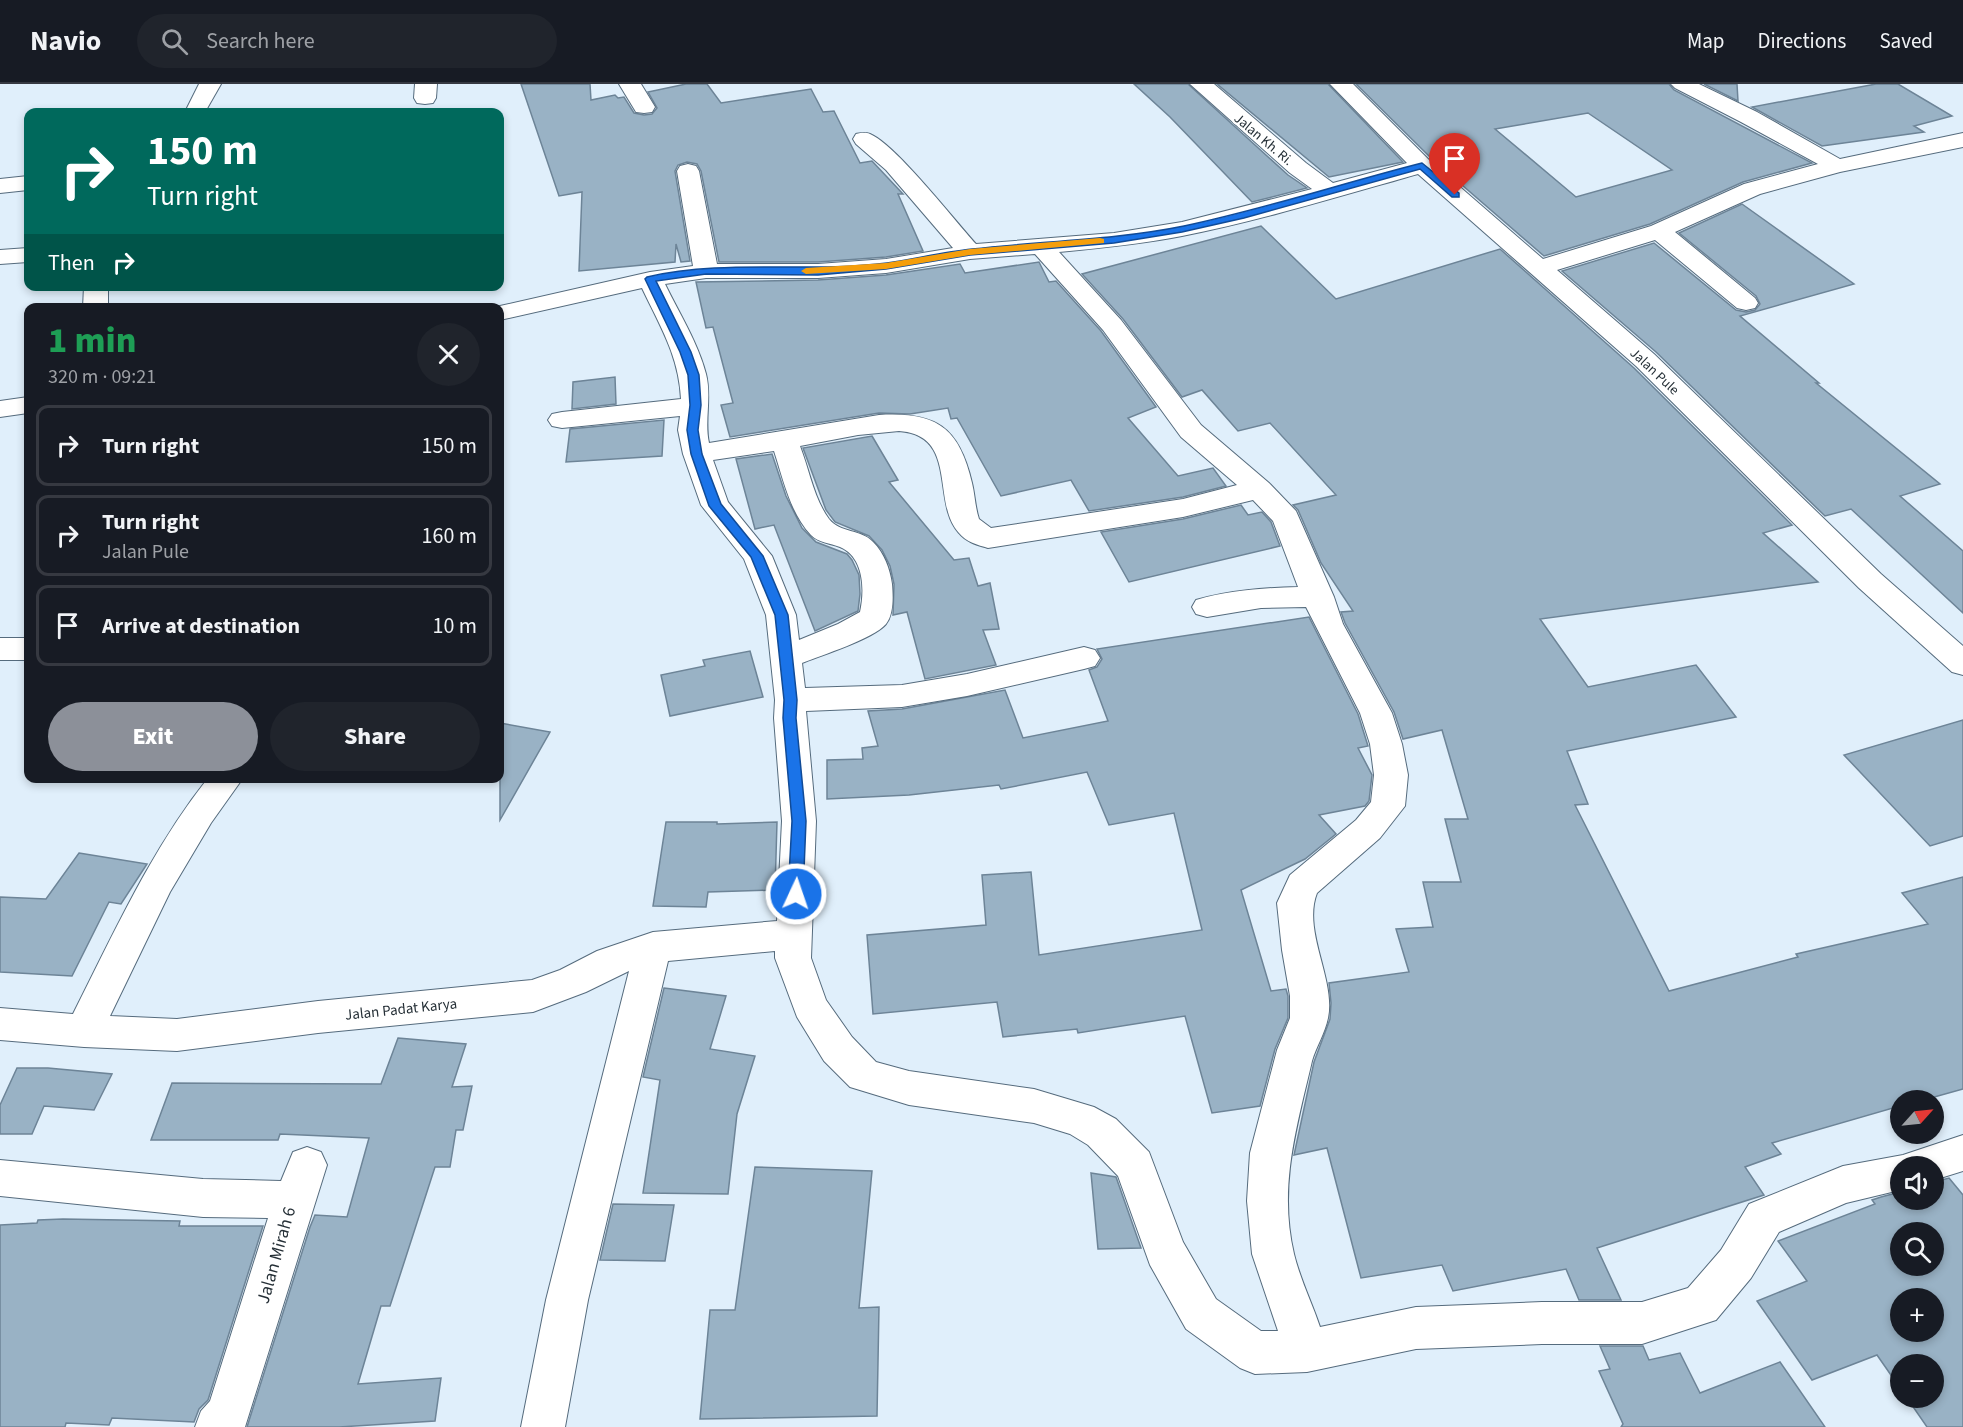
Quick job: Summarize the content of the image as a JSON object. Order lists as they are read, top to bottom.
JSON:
{
  "streets": {
    "street": [
      "Jalan Kh. Ri.",
      "Jalan Pule",
      "Jalan Padat Karya",
      "Jalan Mirah 6"
    ]
  },
  "north": "top right",
  "page": {
    "header": "Navio",
    "search": "Search here",
    "nav": ["Map", "Directions", "Saved"],
    "turn": ["150 m", "Turn right"],
    "then": "Then",
    "heading": ["1 min", "320 m · 09:21"],
    "list": [
      {
        "name": "Turn right",
        "value": "150 m"
      },
      {
        "name": "Turn right",
        "note": "Jalan Pule",
        "value": "160 m"
      },
      {
        "name": "Arrive at destination",
        "value": "10 m"
      }
    ],
    "buttons": ["Exit", "Share"],
    "map_buttons": ["+", "−"]
  }
}
